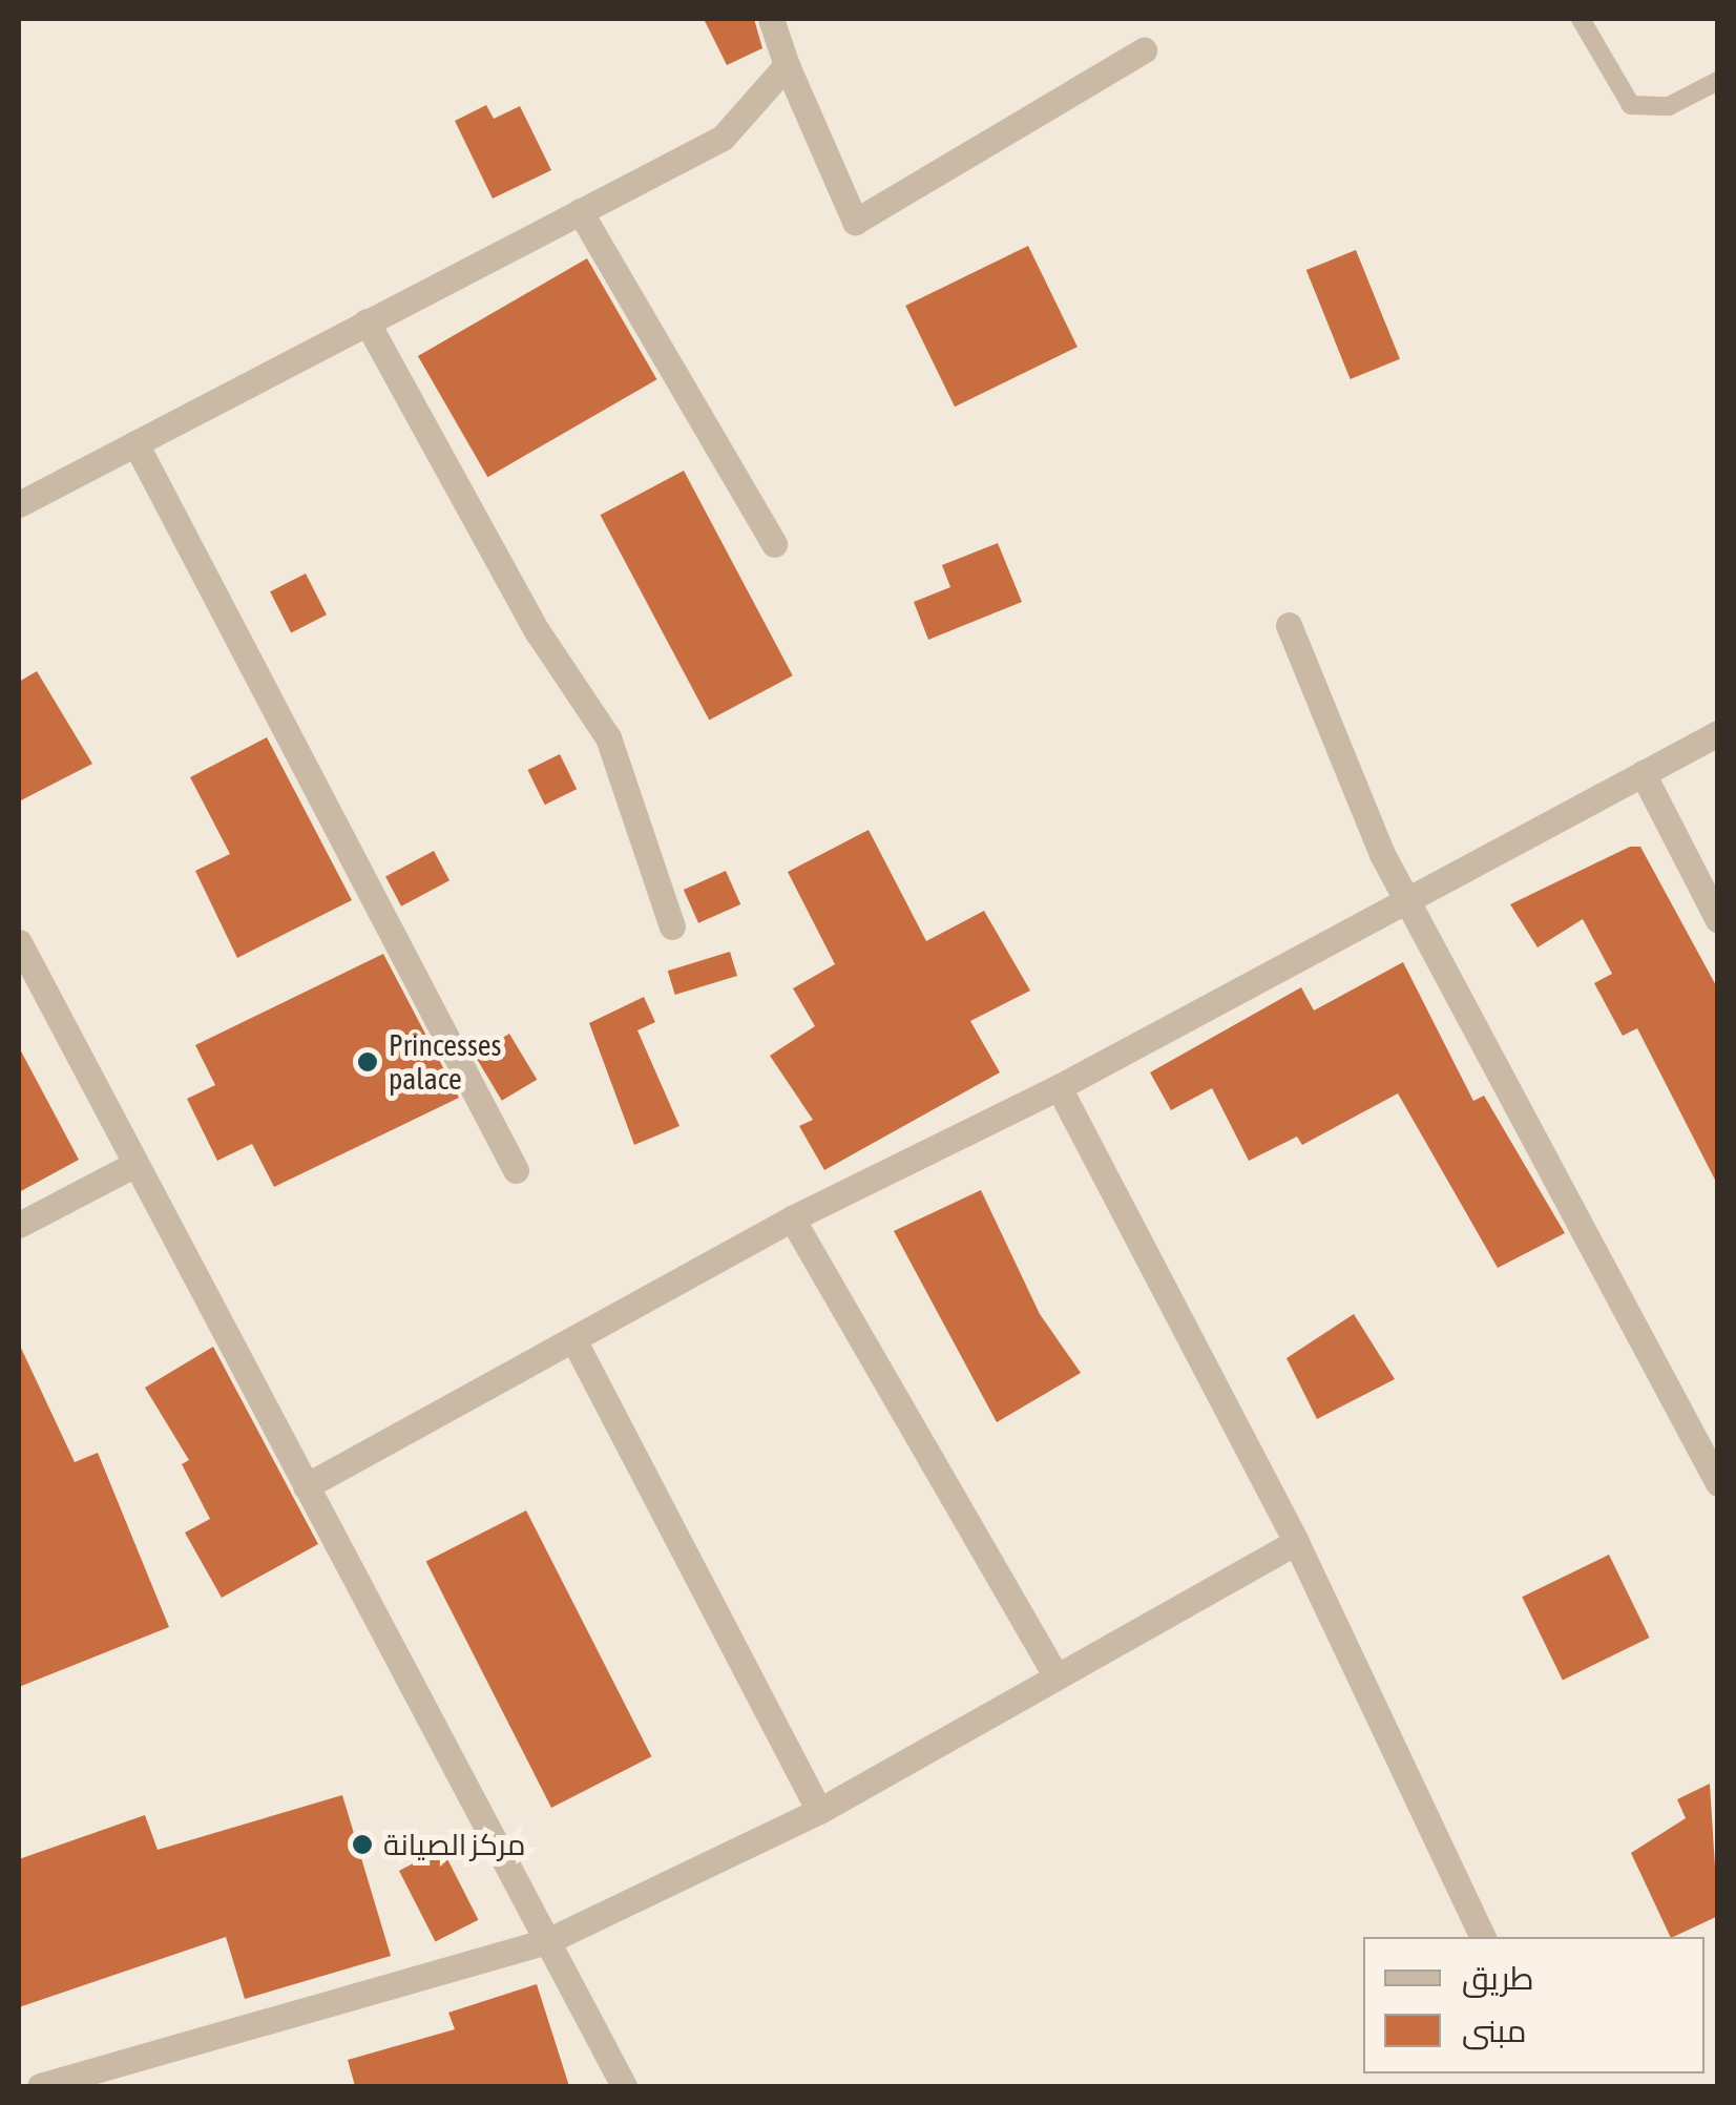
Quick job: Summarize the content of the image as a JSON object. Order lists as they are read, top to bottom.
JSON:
{
  "places": ["Princesses palace", "مركز الصيانة"],
  "legend": ["طريق", "مبنى"]
}
